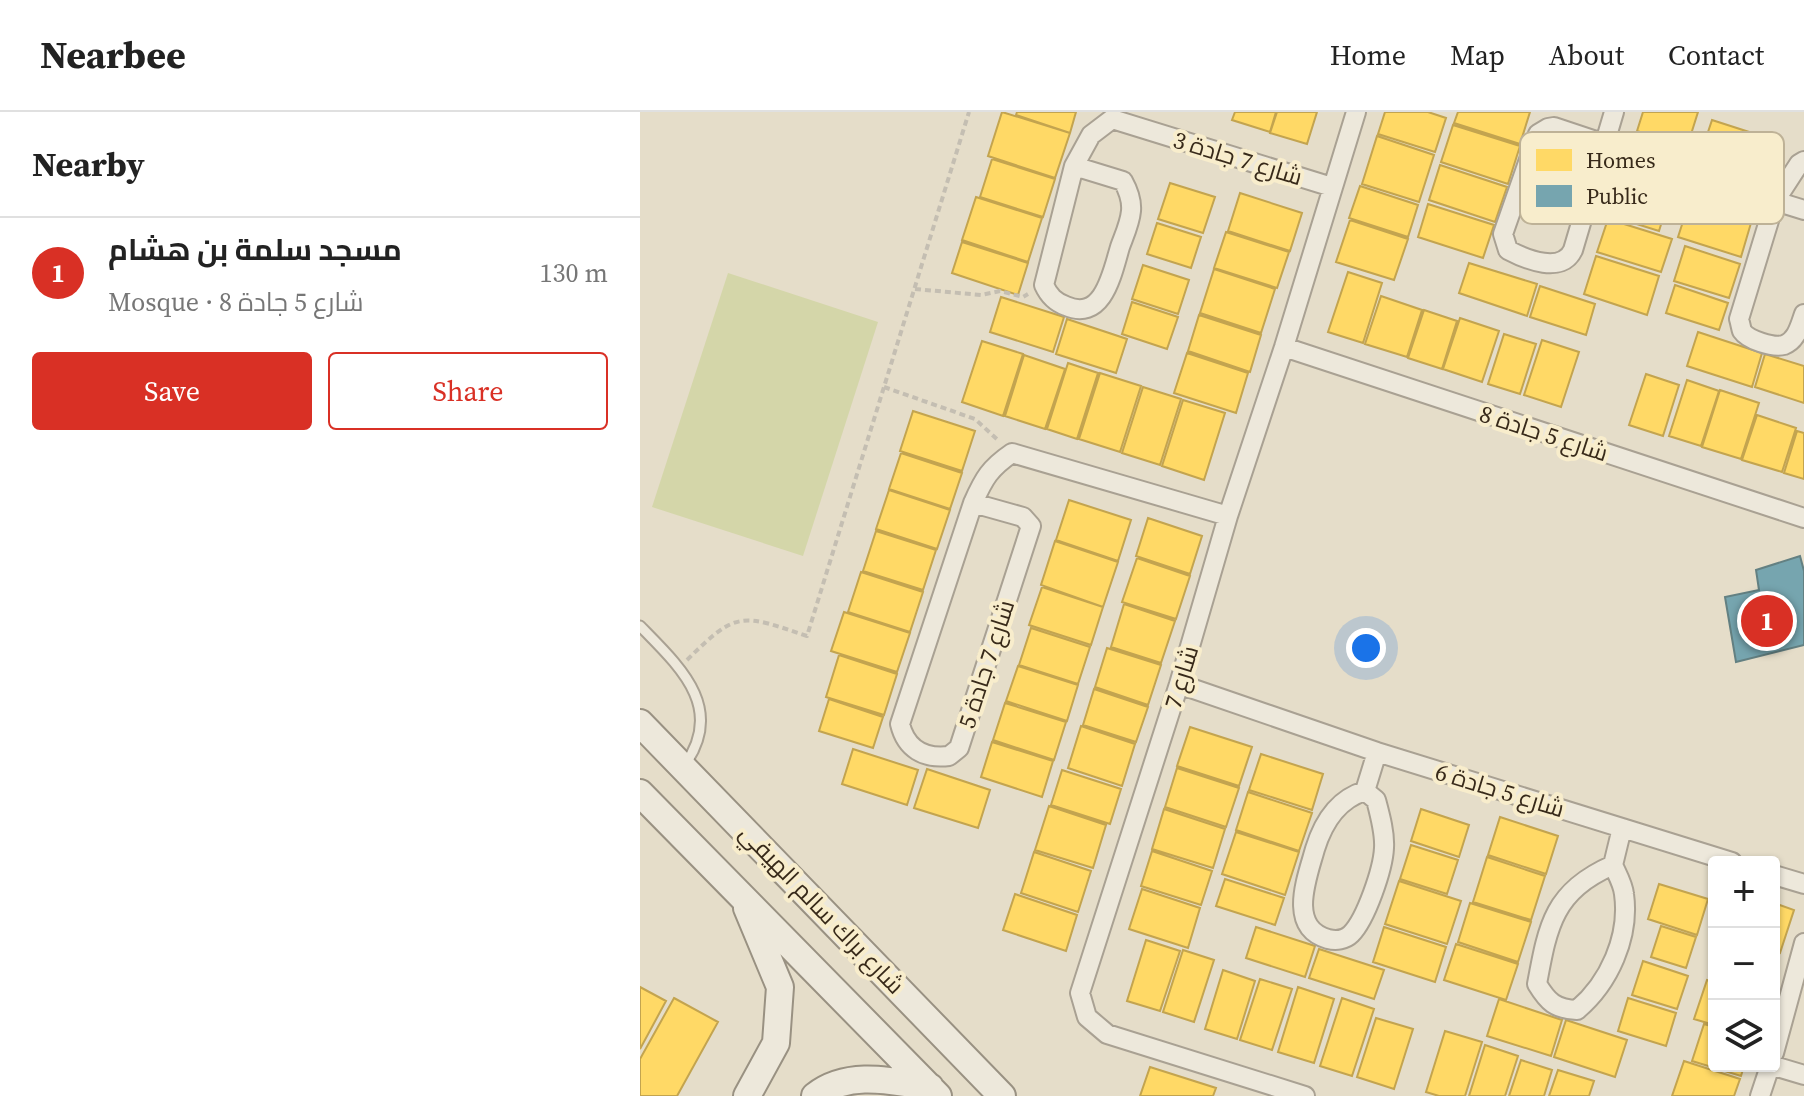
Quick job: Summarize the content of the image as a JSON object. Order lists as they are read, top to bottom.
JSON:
{
  "streets": {
    "main road": ["شارع براك سالم الهيفي"],
    "street": [
      "شارع 7 جادة 3",
      "شارع 5 جادة 8",
      "شارع 7 جادة 5",
      "شارع 7",
      "شارع 5 جادة 6"
    ]
  },
  "crossings": [
    ["شارع 7 جادة 3", "شارع 7"],
    ["شارع 5 جادة 8", "شارع 7"],
    ["شارع 7", "شارع 5 جادة 6"]
  ],
  "legend": ["Homes", "Public"],
  "page": {
    "header": "Nearbee",
    "nav": [
      "Home",
      "Map",
      "About",
      "Contact"
    ],
    "heading": "Nearby",
    "list": [
      {
        "mark": "1",
        "name": "مسجد سلمة بن هشام",
        "note": "Mosque · شارع 5 جادة 8",
        "value": "130 m"
      }
    ],
    "buttons": ["Save", "Share"],
    "pins": "1",
    "map_buttons": ["+", "−"]
  }
}
